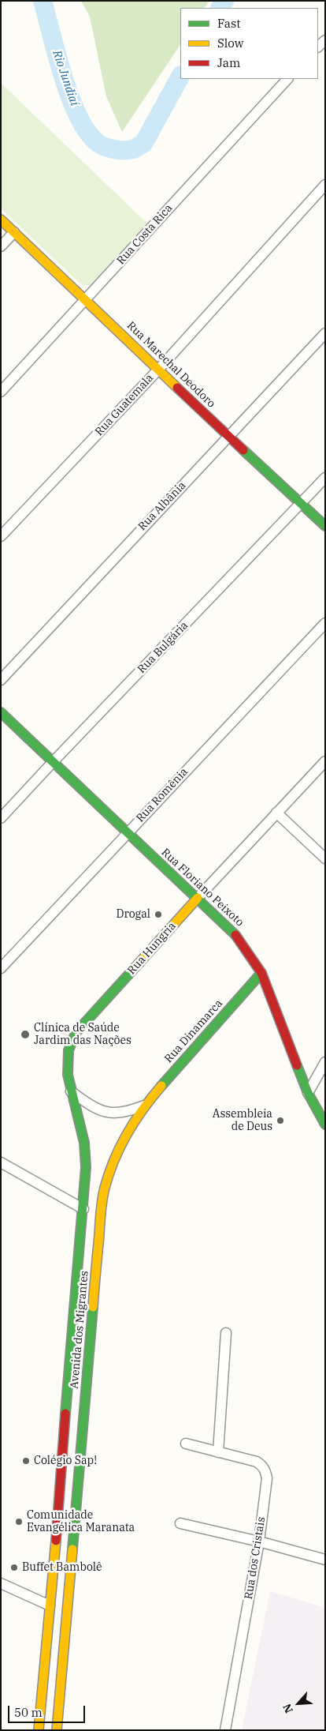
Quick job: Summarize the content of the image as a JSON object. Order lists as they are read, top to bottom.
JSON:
{
  "streets": {
    "street": [
      "Rua Costa Rica",
      "Rua Marechal Deodoro",
      "Rua Guatemala",
      "Rua Albânia",
      "Rua Bulgária",
      "Rua Romênia",
      "Rua Floriano Peixoto",
      "Rua Hungria",
      "Rua Dinamarca",
      "Avenida dos Migrantes",
      "Rua dos Cristais"
    ]
  },
  "crossings": [
    ["Rua Costa Rica", "Rua Marechal Deodoro"],
    ["Rua Marechal Deodoro", "Rua Guatemala"],
    ["Rua Marechal Deodoro", "Rua Albânia"],
    ["Rua Marechal Deodoro", "Rua Bulgária"],
    ["Rua Bulgária", "Rua Floriano Peixoto"],
    ["Rua Romênia", "Rua Floriano Peixoto"],
    ["Rua Floriano Peixoto", "Rua Hungria"],
    ["Rua Floriano Peixoto", "Rua Dinamarca"],
    ["Rua Hungria", "Avenida dos Migrantes"],
    ["Rua Dinamarca", "Avenida dos Migrantes"]
  ],
  "water": ["Rio Jundiaí"],
  "places": [
    "Drogal",
    "Clínica de Saúde Jardim das Nações",
    "Assembleia de Deus",
    "Colégio Sap!",
    "Comunidade Evangélica Maranata",
    "Buffet Bambolê"
  ],
  "legend": ["Fast", "Slow", "Jam"],
  "scale_bar": "50 m",
  "north": "bottom left"
}
